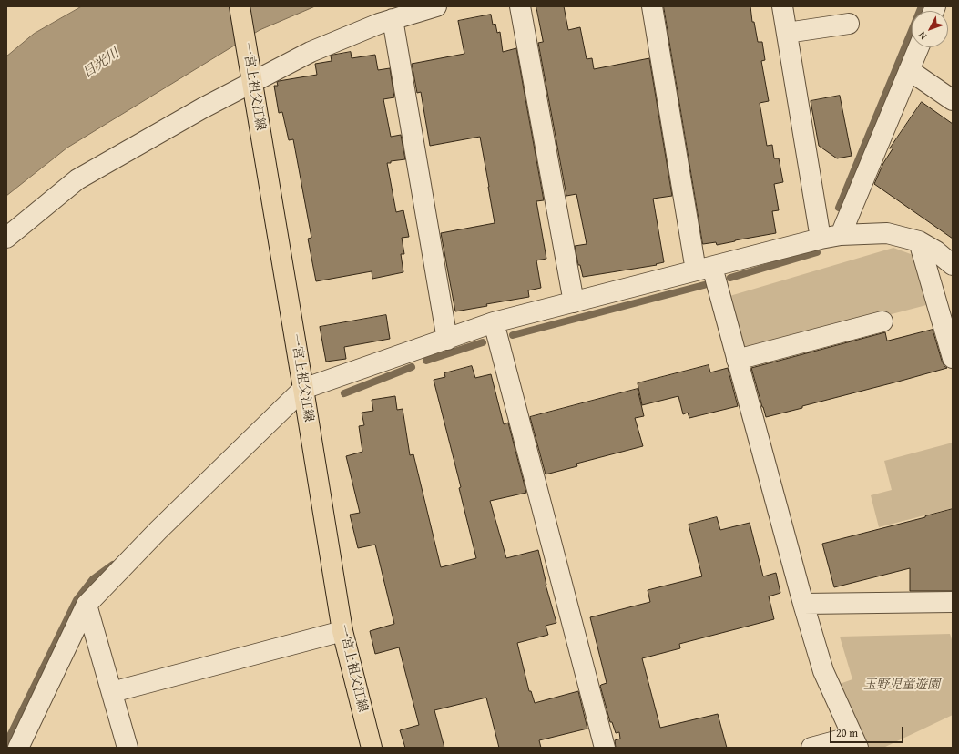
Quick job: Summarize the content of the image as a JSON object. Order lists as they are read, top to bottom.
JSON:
{
  "streets": {
    "main road": ["一宮上祖父江線"]
  },
  "water": ["日光川"],
  "parks": ["玉野児童遊園"],
  "scale_bar": "20 m",
  "north": "bottom left"
}
